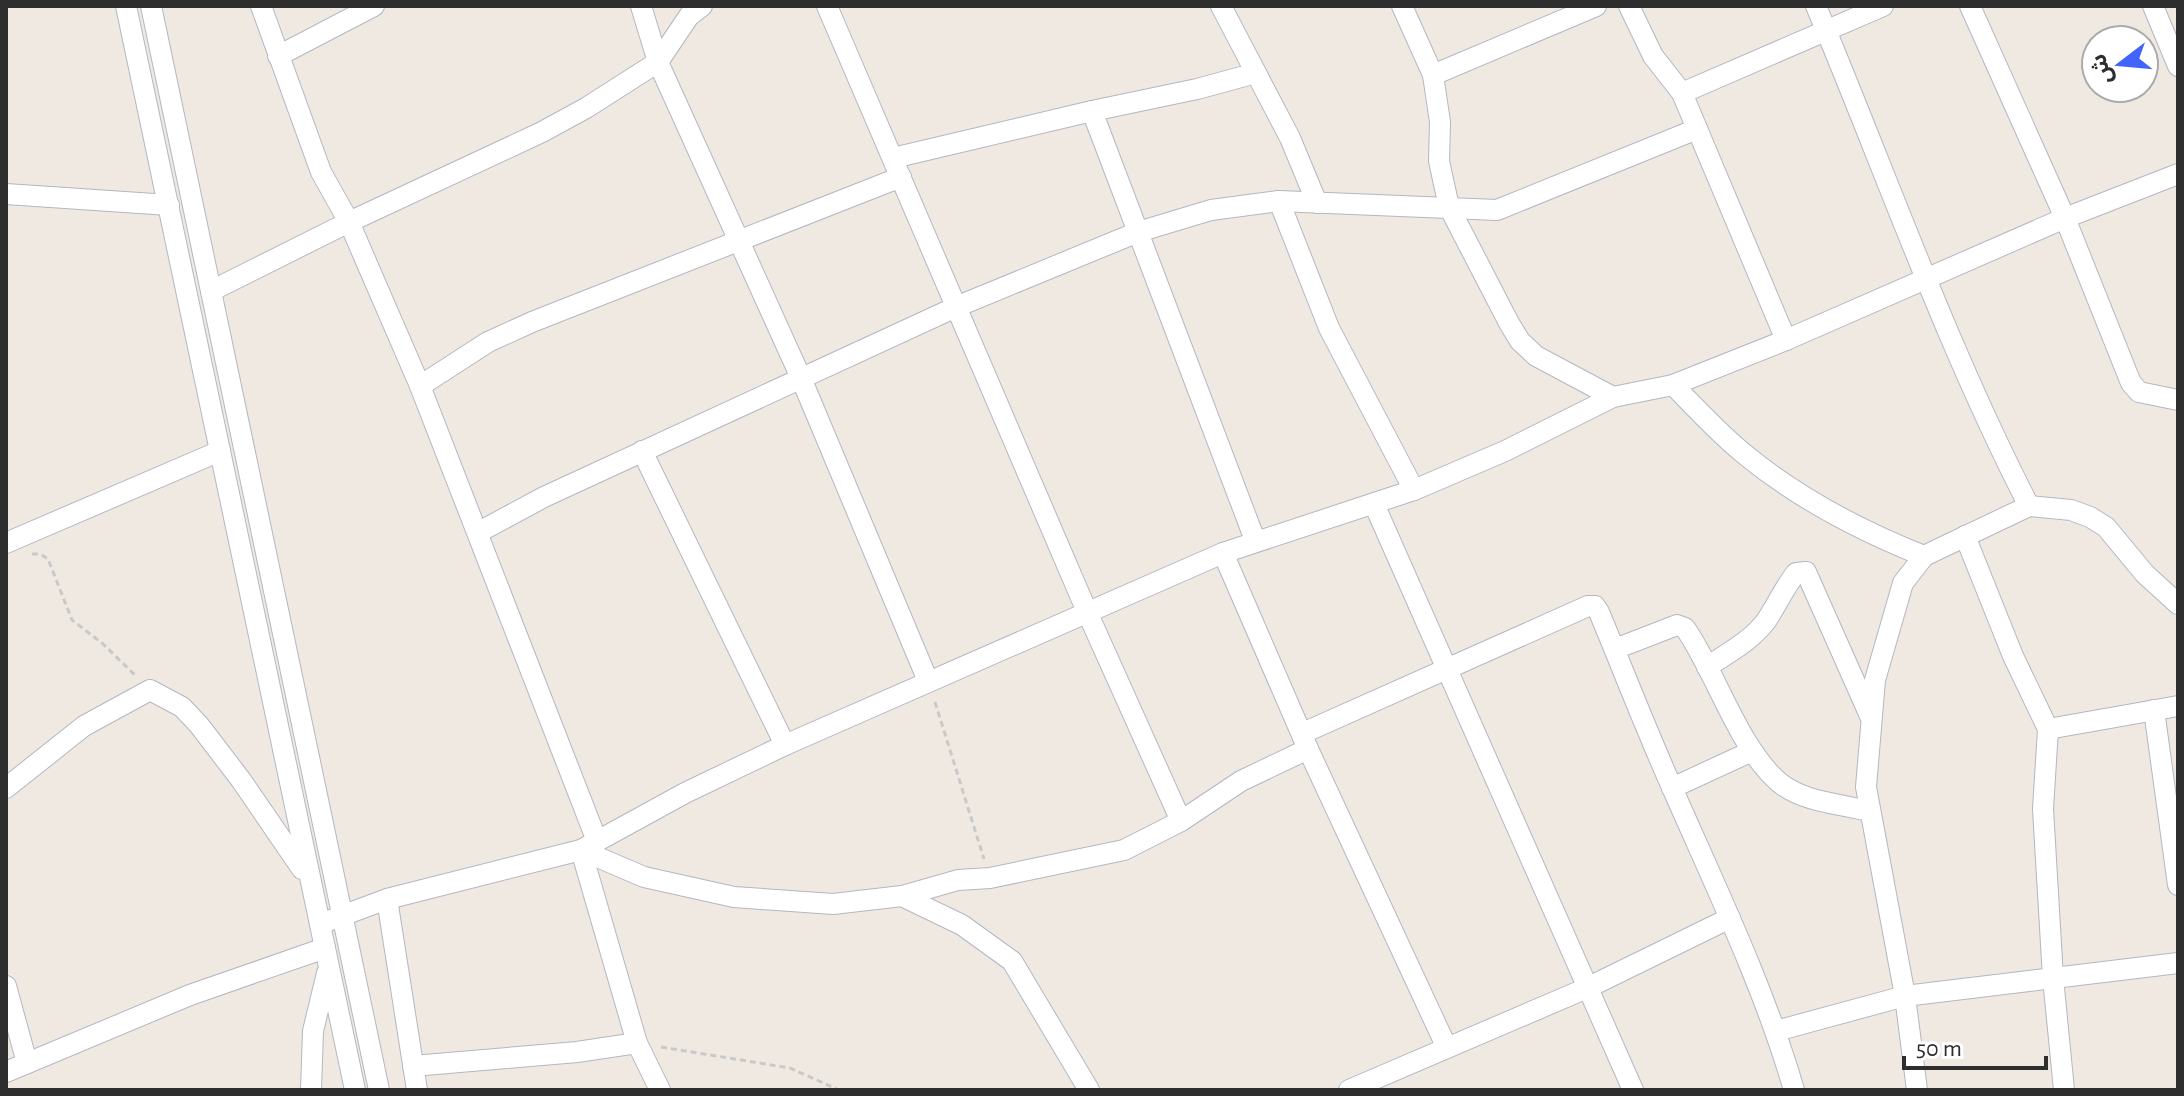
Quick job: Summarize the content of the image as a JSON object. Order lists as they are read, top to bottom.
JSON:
{
  "scale_bar": "50 m",
  "north": "left"
}
